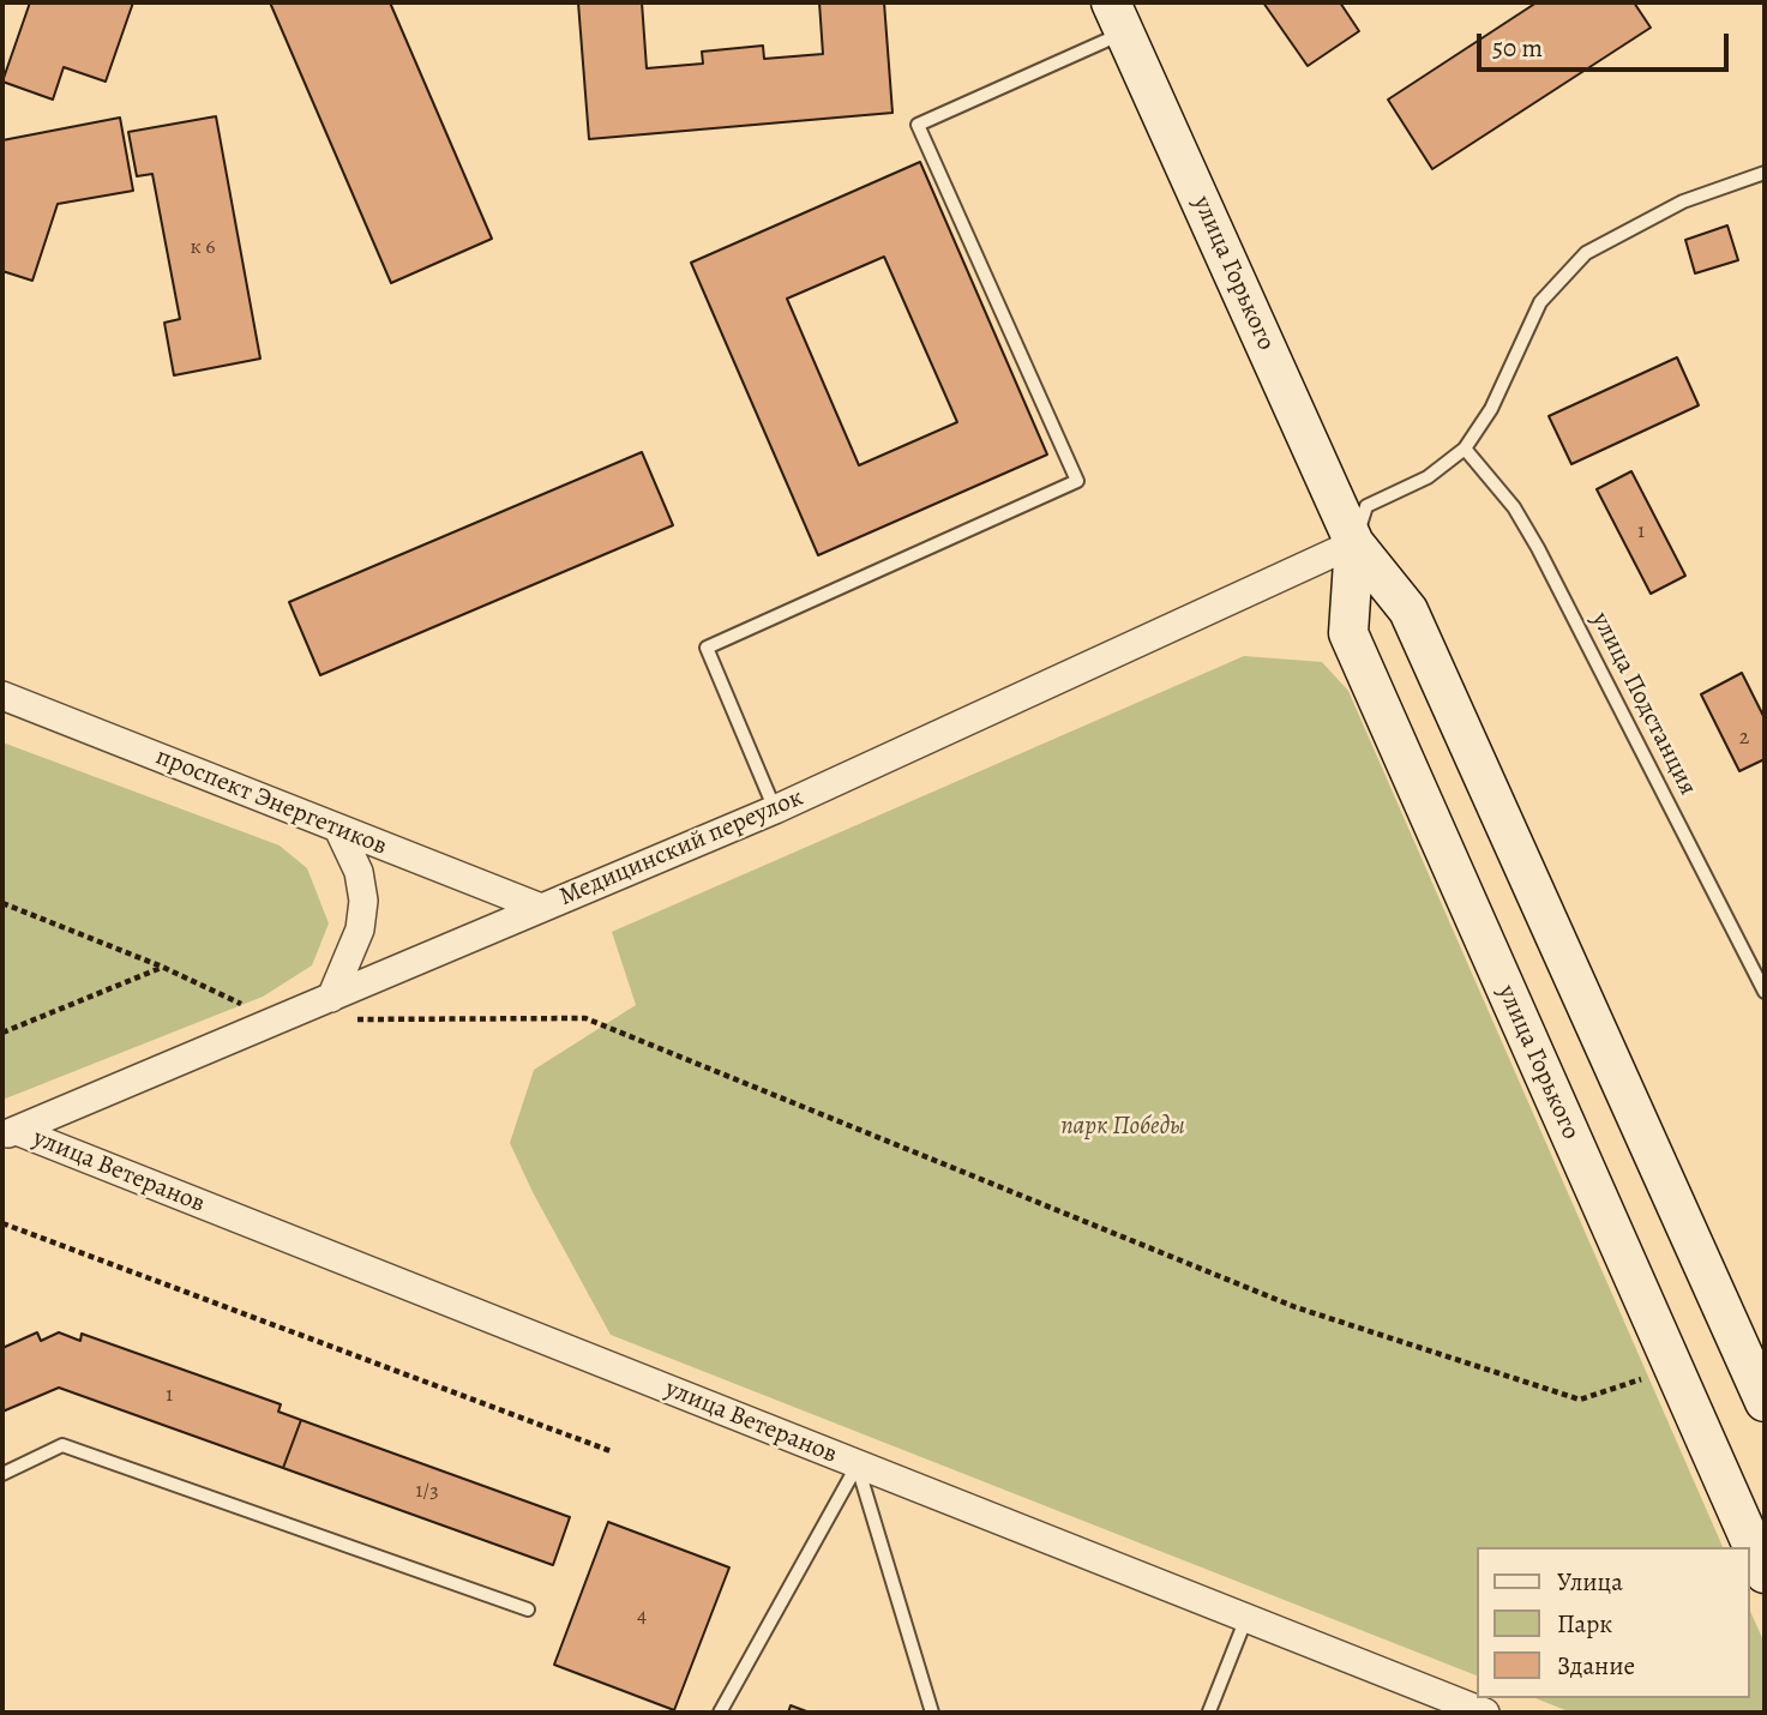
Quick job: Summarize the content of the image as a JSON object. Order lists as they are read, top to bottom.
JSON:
{
  "streets": {
    "main road": ["улица Горького"],
    "street": ["проспект Энергетиков", "Медицинский переулок", "улица Ветеранов"],
    "lane": ["улица Подстанция"]
  },
  "crossings": [
    ["улица Горького", "Медицинский переулок"],
    ["проспект Энергетиков", "Медицинский переулок"],
    ["Медицинский переулок", "улица Ветеранов"]
  ],
  "parks": ["парк Победы"],
  "house_numbers": [
    "к 6",
    "1",
    "2",
    "1",
    "1/3",
    "4"
  ],
  "legend": ["Улица", "Парк", "Здание"],
  "scale_bar": "50 m"
}
